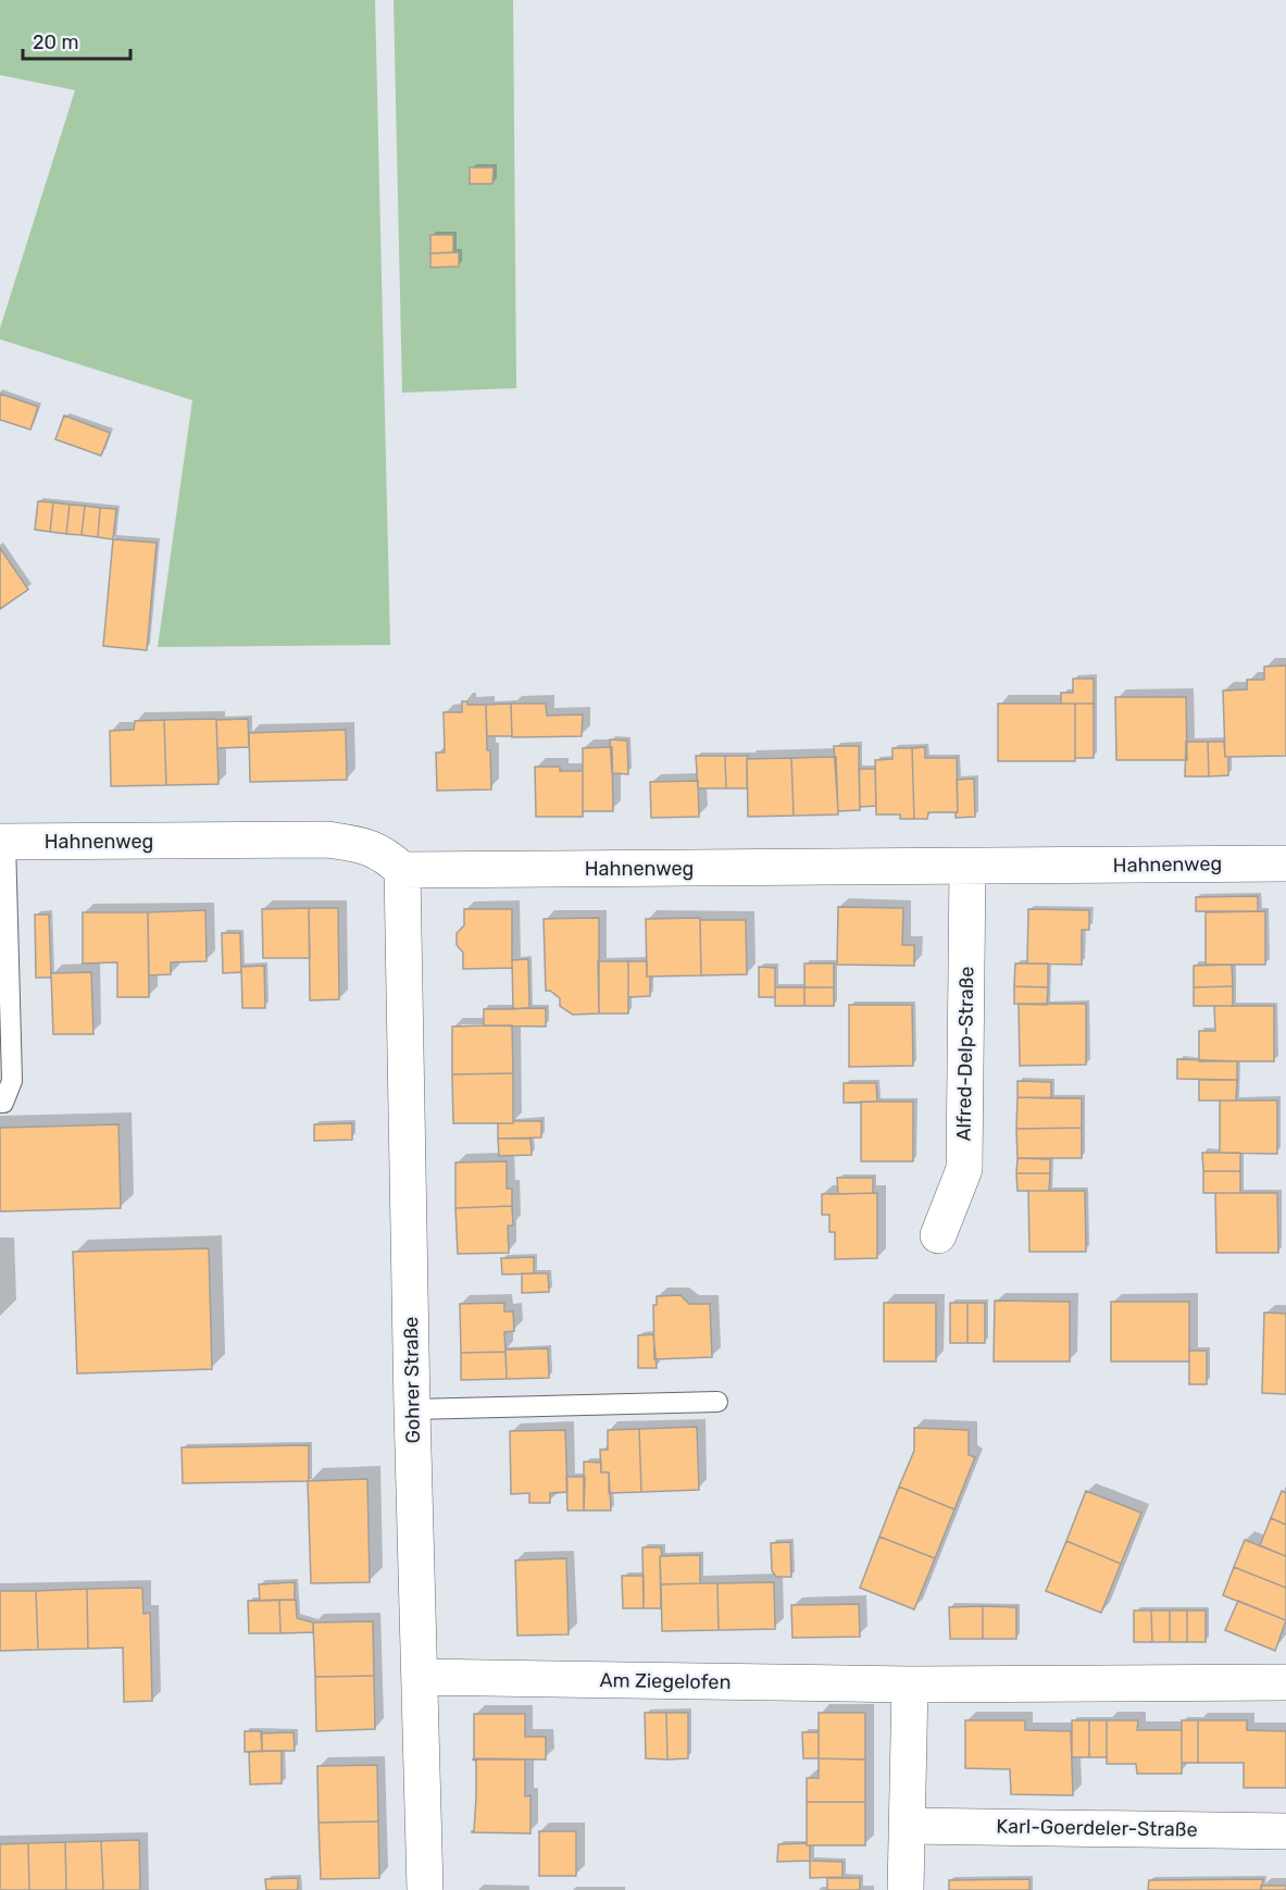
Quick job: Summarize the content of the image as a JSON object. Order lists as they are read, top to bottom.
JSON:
{
  "streets": {
    "street": [
      "Hahnenweg",
      "Alfred-Delp-Straße",
      "Gohrer Straße",
      "Am Ziegelofen",
      "Karl-Goerdeler-Straße"
    ]
  },
  "crossings": [
    ["Hahnenweg", "Alfred-Delp-Straße"],
    ["Hahnenweg", "Gohrer Straße"],
    ["Gohrer Straße", "Am Ziegelofen"]
  ],
  "scale_bar": "20 m"
}
